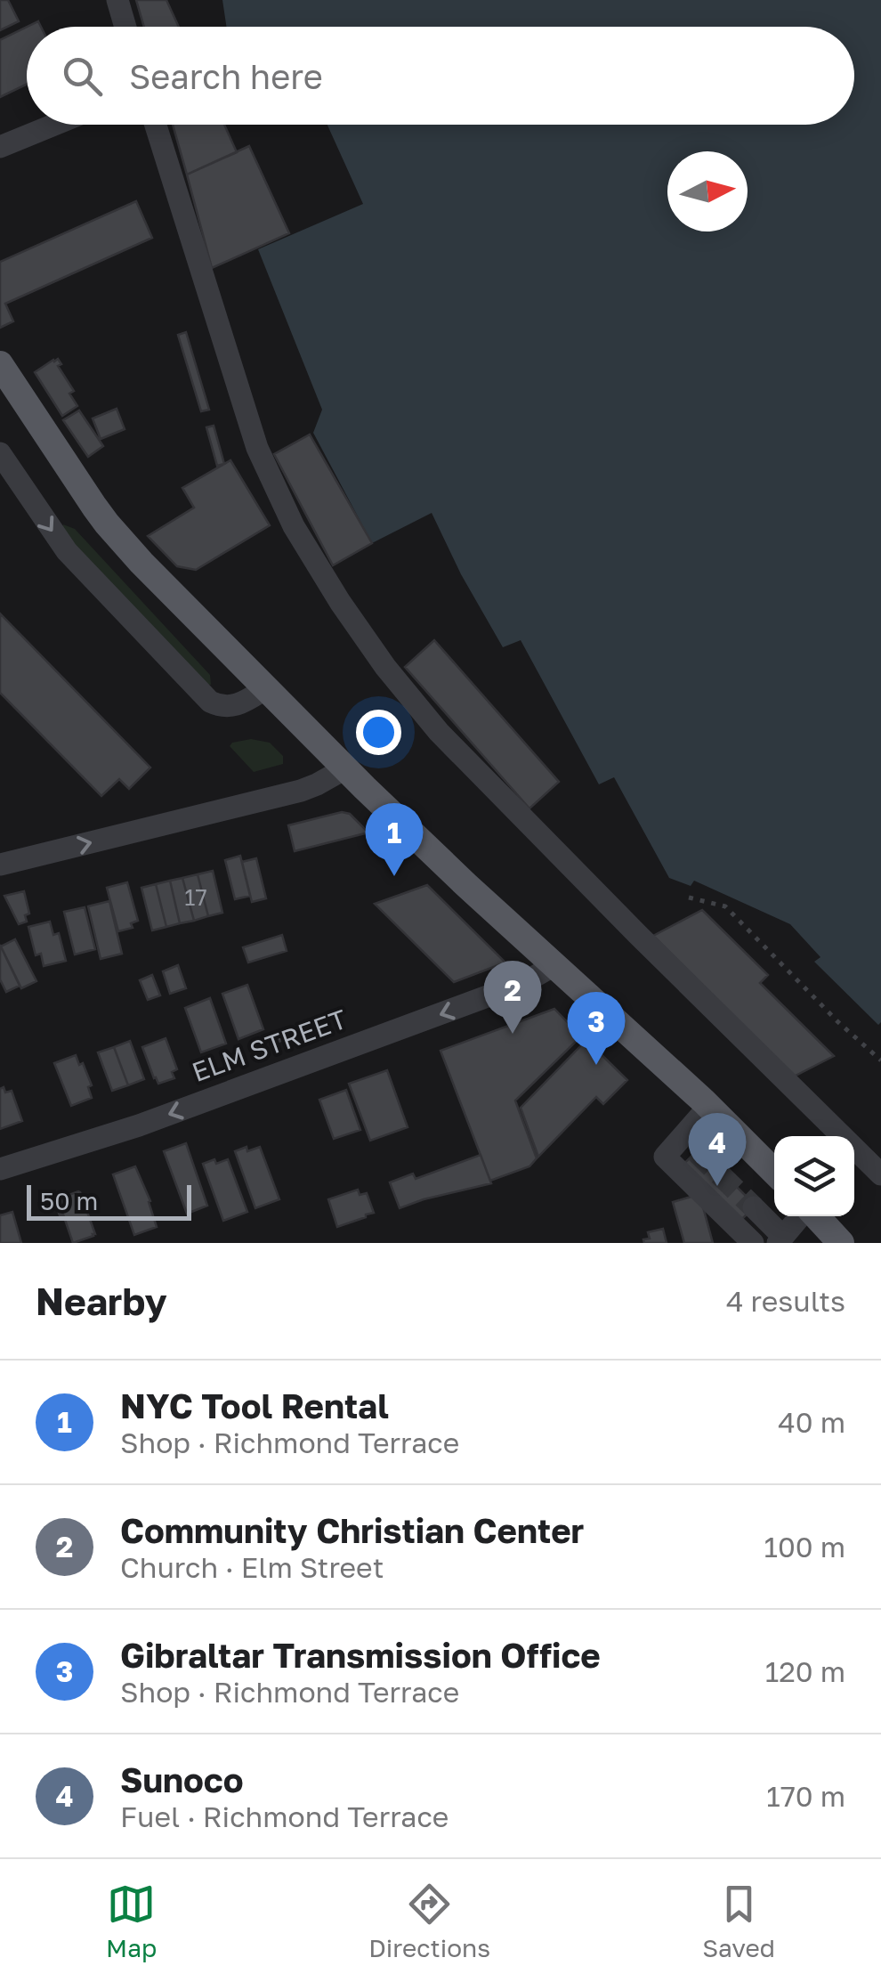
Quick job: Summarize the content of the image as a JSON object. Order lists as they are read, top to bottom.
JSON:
{
  "streets": {
    "street": ["ELM STREET"]
  },
  "one_way": ["ELM STREET"],
  "house_numbers": ["17"],
  "scale_bar": "50 m",
  "north": "right",
  "page": {
    "search": "Search here",
    "pins": [
      "1",
      "2",
      "3",
      "4"
    ],
    "scale": "50 m",
    "heading": ["Nearby", "4 results"],
    "list": [
      {
        "mark": "1",
        "name": "NYC Tool Rental",
        "note": "Shop · Richmond Terrace",
        "value": "40 m"
      },
      {
        "mark": "2",
        "name": "Community Christian Center",
        "note": "Church · Elm Street",
        "value": "100 m"
      },
      {
        "mark": "3",
        "name": "Gibraltar Transmission Office",
        "note": "Shop · Richmond Terrace",
        "value": "120 m"
      },
      {
        "mark": "4",
        "name": "Sunoco",
        "note": "Fuel · Richmond Terrace",
        "value": "170 m"
      }
    ],
    "nav": ["Map", "Directions", "Saved"]
  }
}
